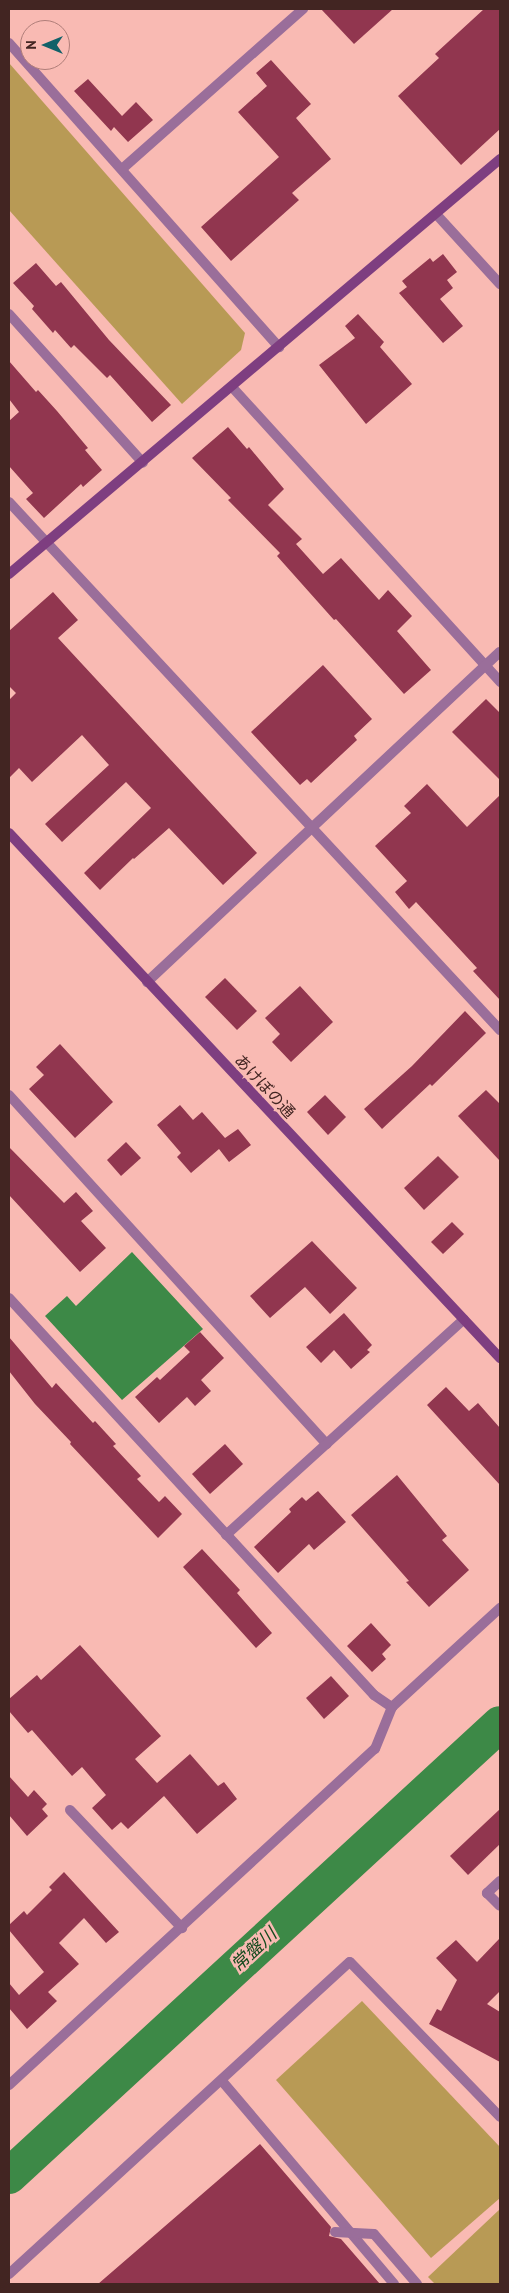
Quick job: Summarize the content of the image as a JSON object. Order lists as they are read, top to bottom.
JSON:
{
  "streets": {
    "street": ["あけぼの通"]
  },
  "water": ["常盤川"],
  "north": "left"
}
